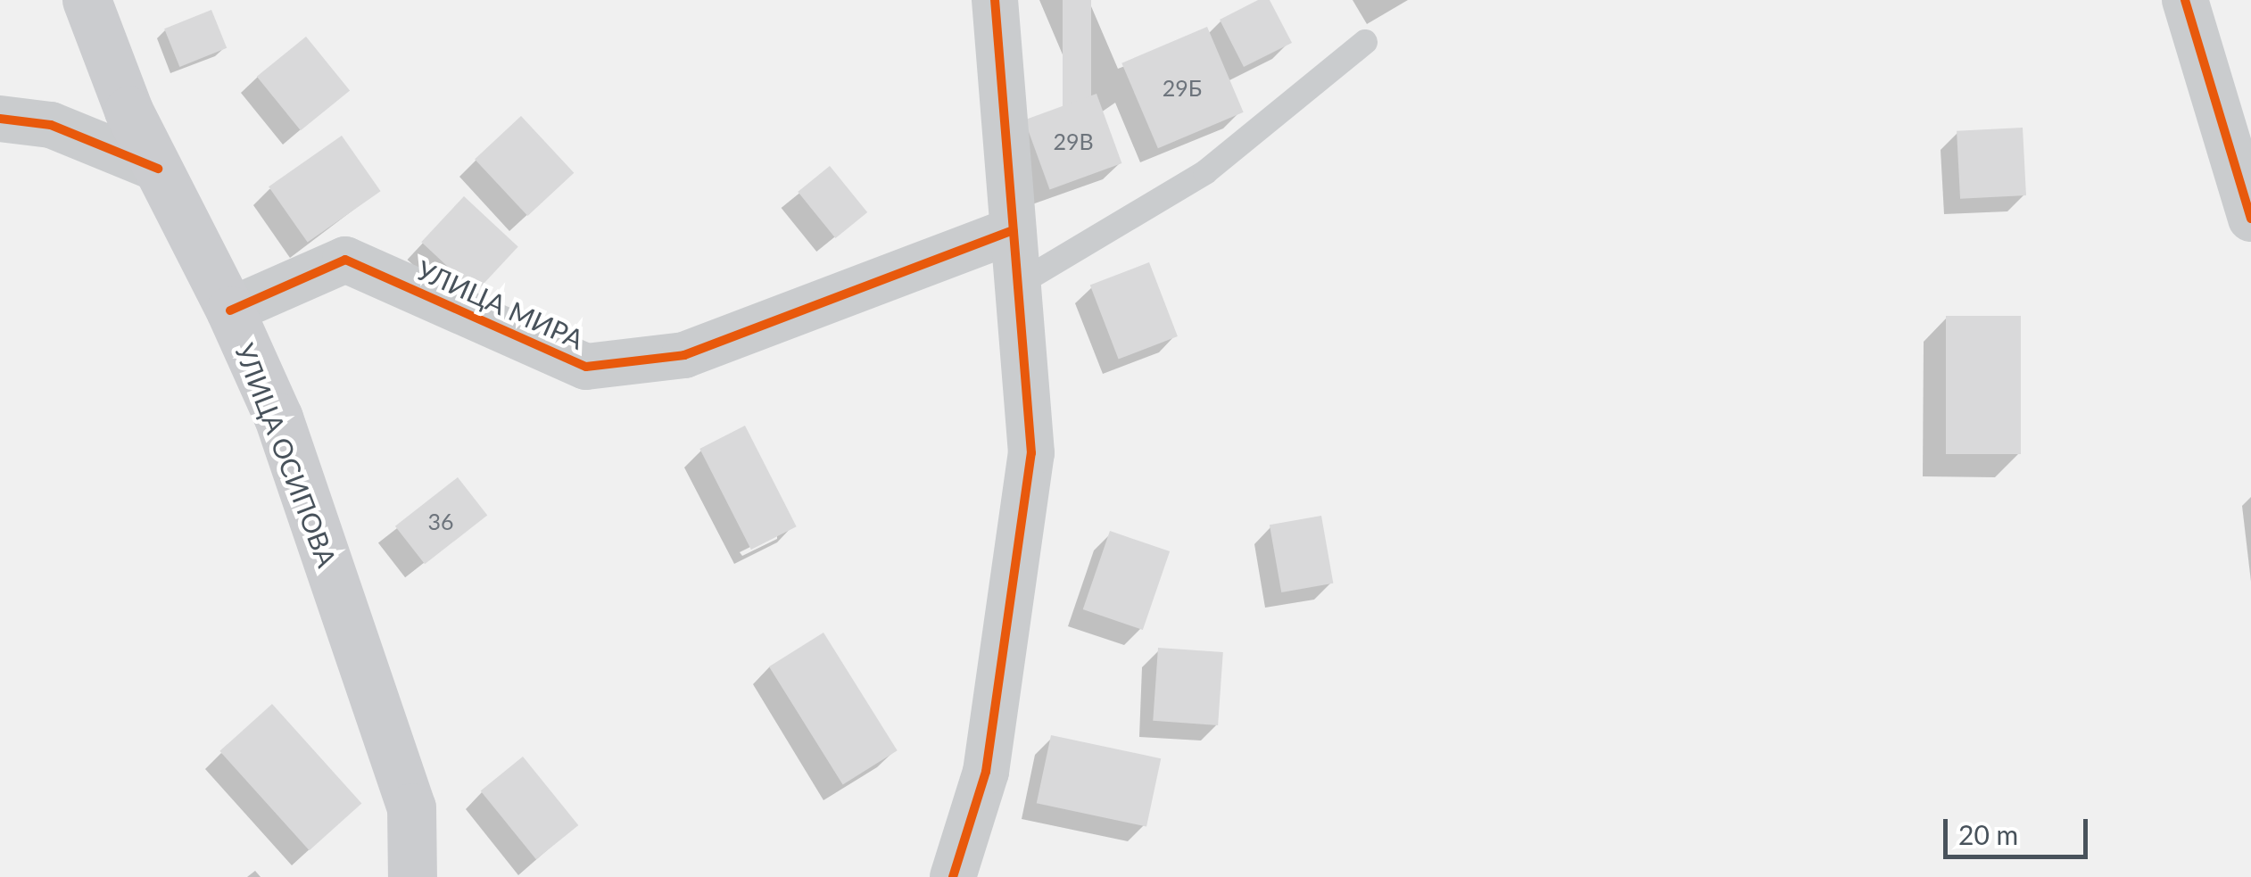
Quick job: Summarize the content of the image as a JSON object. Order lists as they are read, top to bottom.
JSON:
{
  "streets": {
    "main road": ["УЛИЦА ОСИПОВА"],
    "street": ["УЛИЦА МИРА"]
  },
  "crossings": [
    ["УЛИЦА МИРА", "УЛИЦА ОСИПОВА"]
  ],
  "house_numbers": ["29Б", "29В", "36"],
  "scale_bar": "20 m"
}
